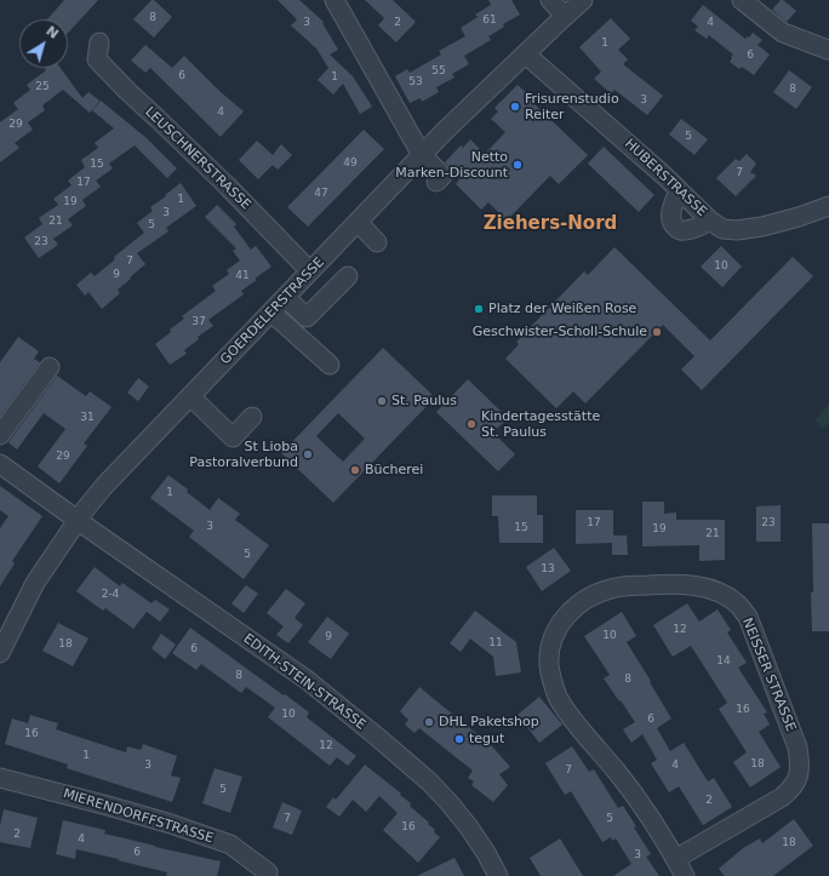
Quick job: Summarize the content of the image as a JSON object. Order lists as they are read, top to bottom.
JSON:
{
  "streets": {
    "street": [
      "LEUSCHNERSTRASSE",
      "HUBERSTRASSE",
      "GOERDELERSTRASSE",
      "NEISSER STRASSE",
      "EDITH-STEIN-STRASSE",
      "MIERENDORFFSTRASSE"
    ]
  },
  "crossings": [
    ["LEUSCHNERSTRASSE", "GOERDELERSTRASSE"],
    ["HUBERSTRASSE", "GOERDELERSTRASSE"],
    ["GOERDELERSTRASSE", "EDITH-STEIN-STRASSE"]
  ],
  "districts": ["Ziehers-Nord"],
  "places": [
    "Frisurenstudio Reiter",
    "Netto Marken-Discount",
    "Platz der Weißen Rose",
    "Geschwister-Scholl-Schule",
    "St. Paulus",
    "Kindertagesstätte St. Paulus",
    "St Lioba Pastoralverbund",
    "Bücherei",
    "DHL Paketshop",
    "tegut"
  ],
  "house_numbers": [
    "8",
    "61",
    "3",
    "2",
    "4",
    "1",
    "6",
    "55",
    "6",
    "1",
    "53",
    "25",
    "8",
    "3",
    "4",
    "29",
    "5",
    "49",
    "15",
    "7",
    "17",
    "47",
    "1",
    "19",
    "3",
    "21",
    "5",
    "23",
    "7",
    "10",
    "9",
    "41",
    "37",
    "31",
    "29",
    "1",
    "17",
    "23",
    "3",
    "15",
    "19",
    "21",
    "5",
    "13",
    "2-4",
    "12",
    "10",
    "9",
    "11",
    "18",
    "6",
    "14",
    "8",
    "8",
    "16",
    "10",
    "6",
    "16",
    "12",
    "1",
    "18",
    "3",
    "4",
    "7",
    "5",
    "2",
    "7",
    "5",
    "16",
    "2",
    "4",
    "18",
    "6",
    "3"
  ],
  "north": "top right"
}
